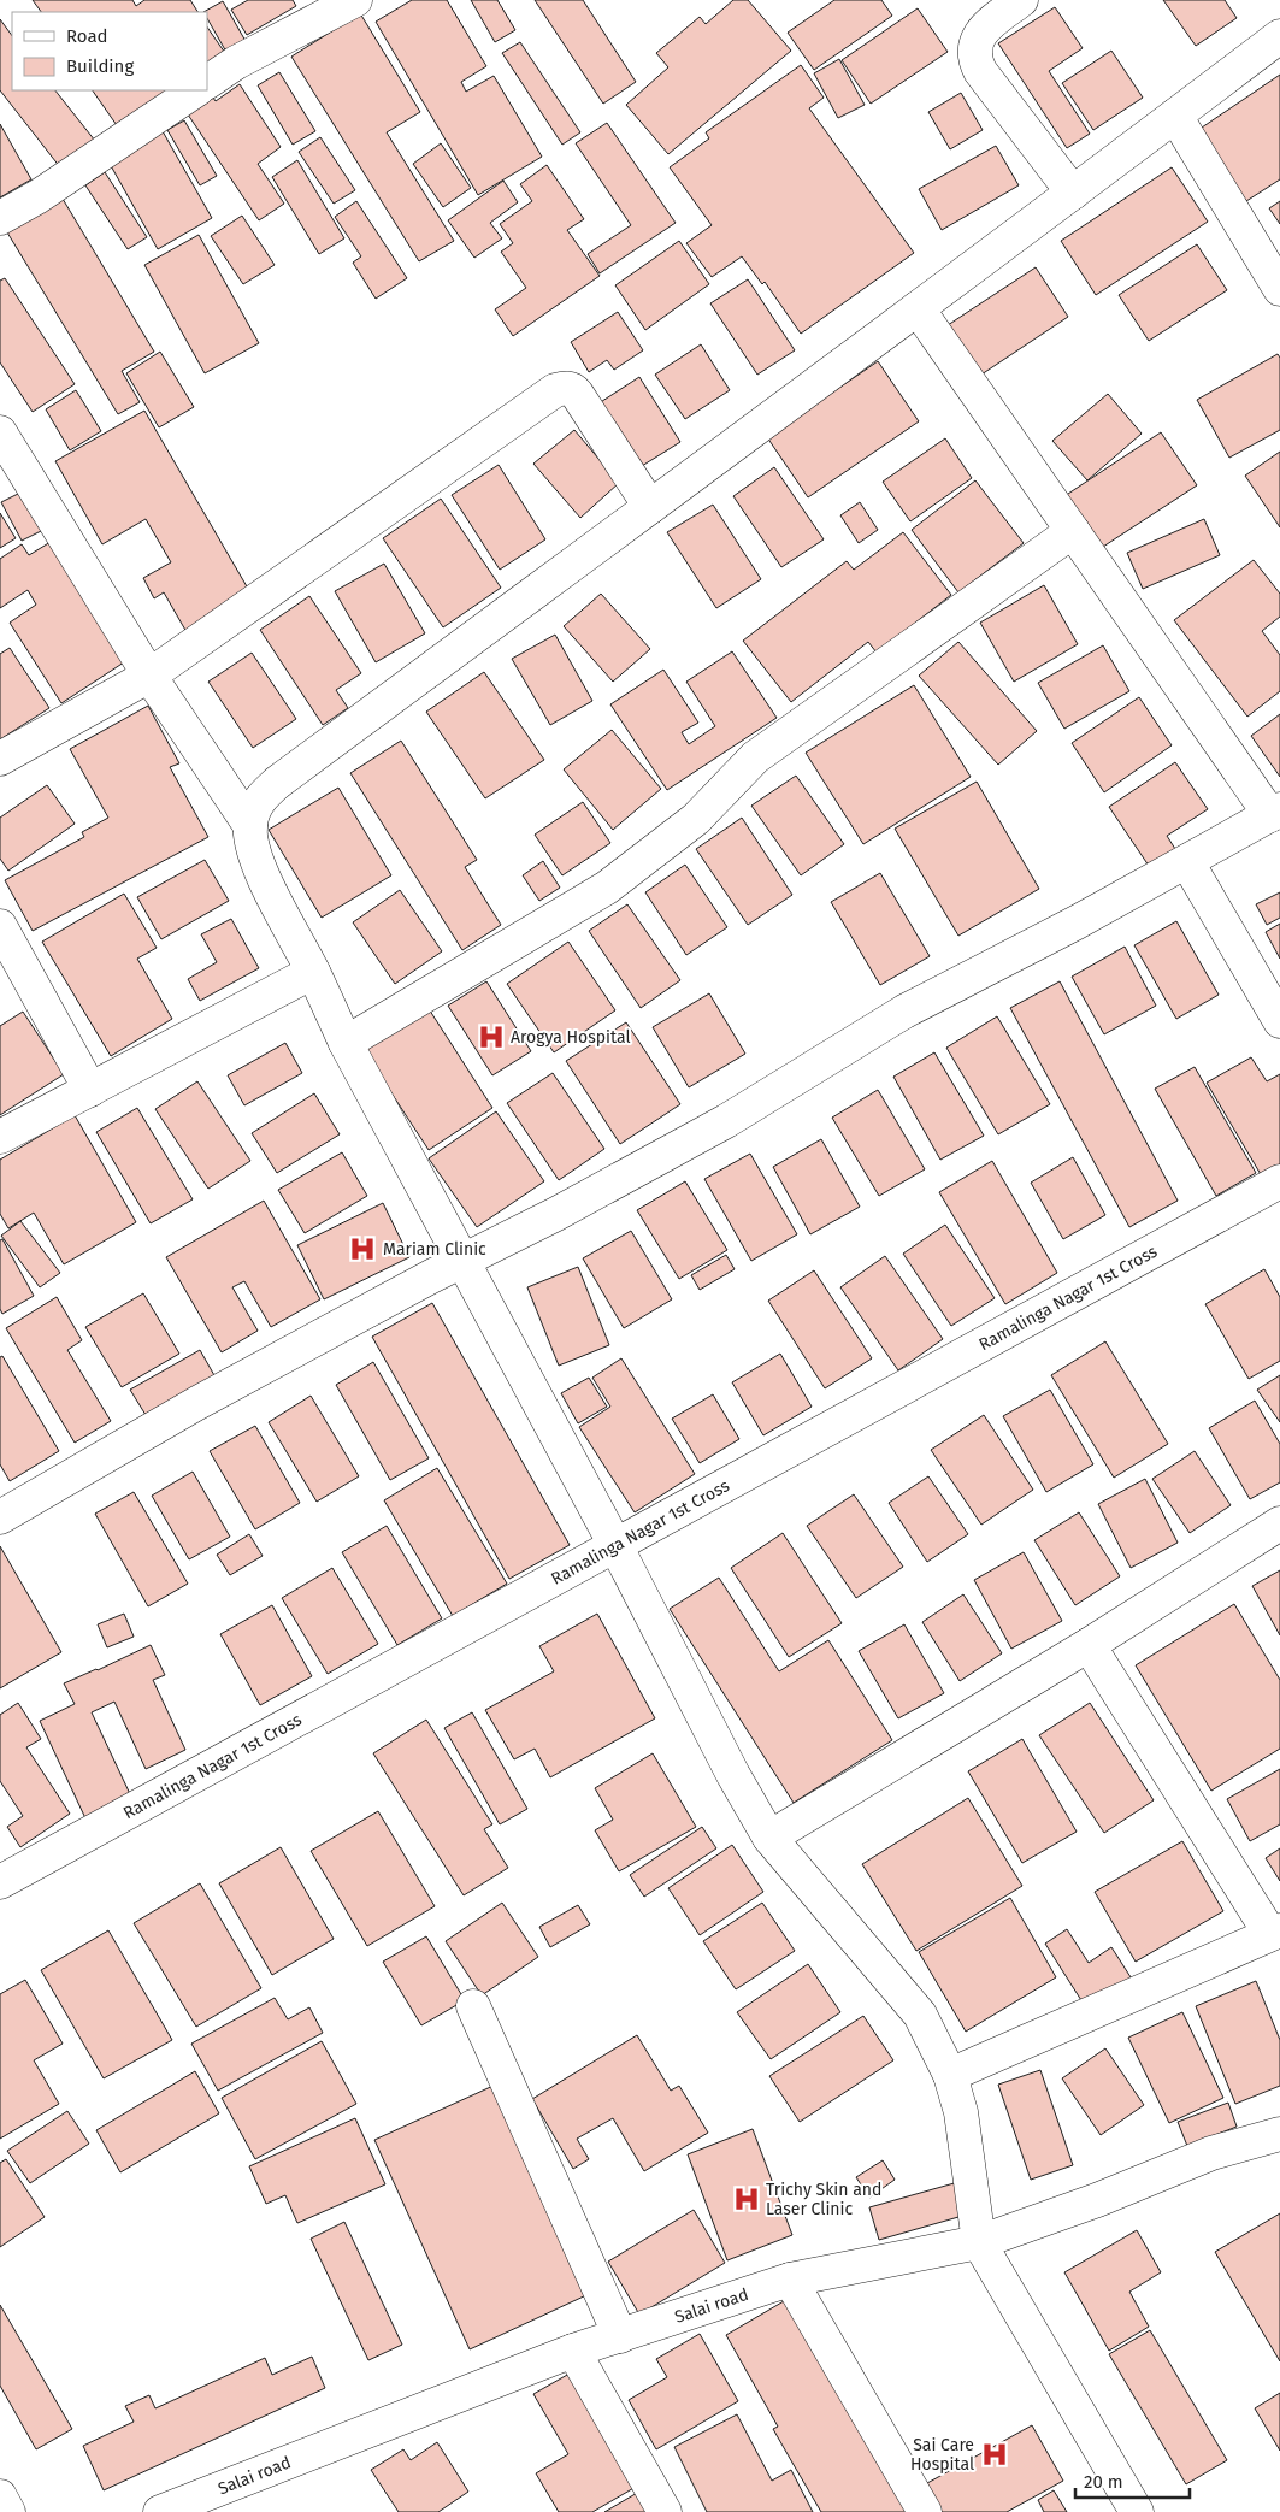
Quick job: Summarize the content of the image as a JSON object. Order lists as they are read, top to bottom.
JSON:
{
  "streets": {
    "street": ["Ramalinga Nagar 1st Cross", "Salai road"]
  },
  "places": {
    "hospital": [
      "Arogya Hospital",
      "Mariam Clinic",
      "Trichy Skin and Laser Clinic",
      "Sai Care Hospital"
    ]
  },
  "legend": ["Road", "Building"],
  "scale_bar": "20 m"
}
